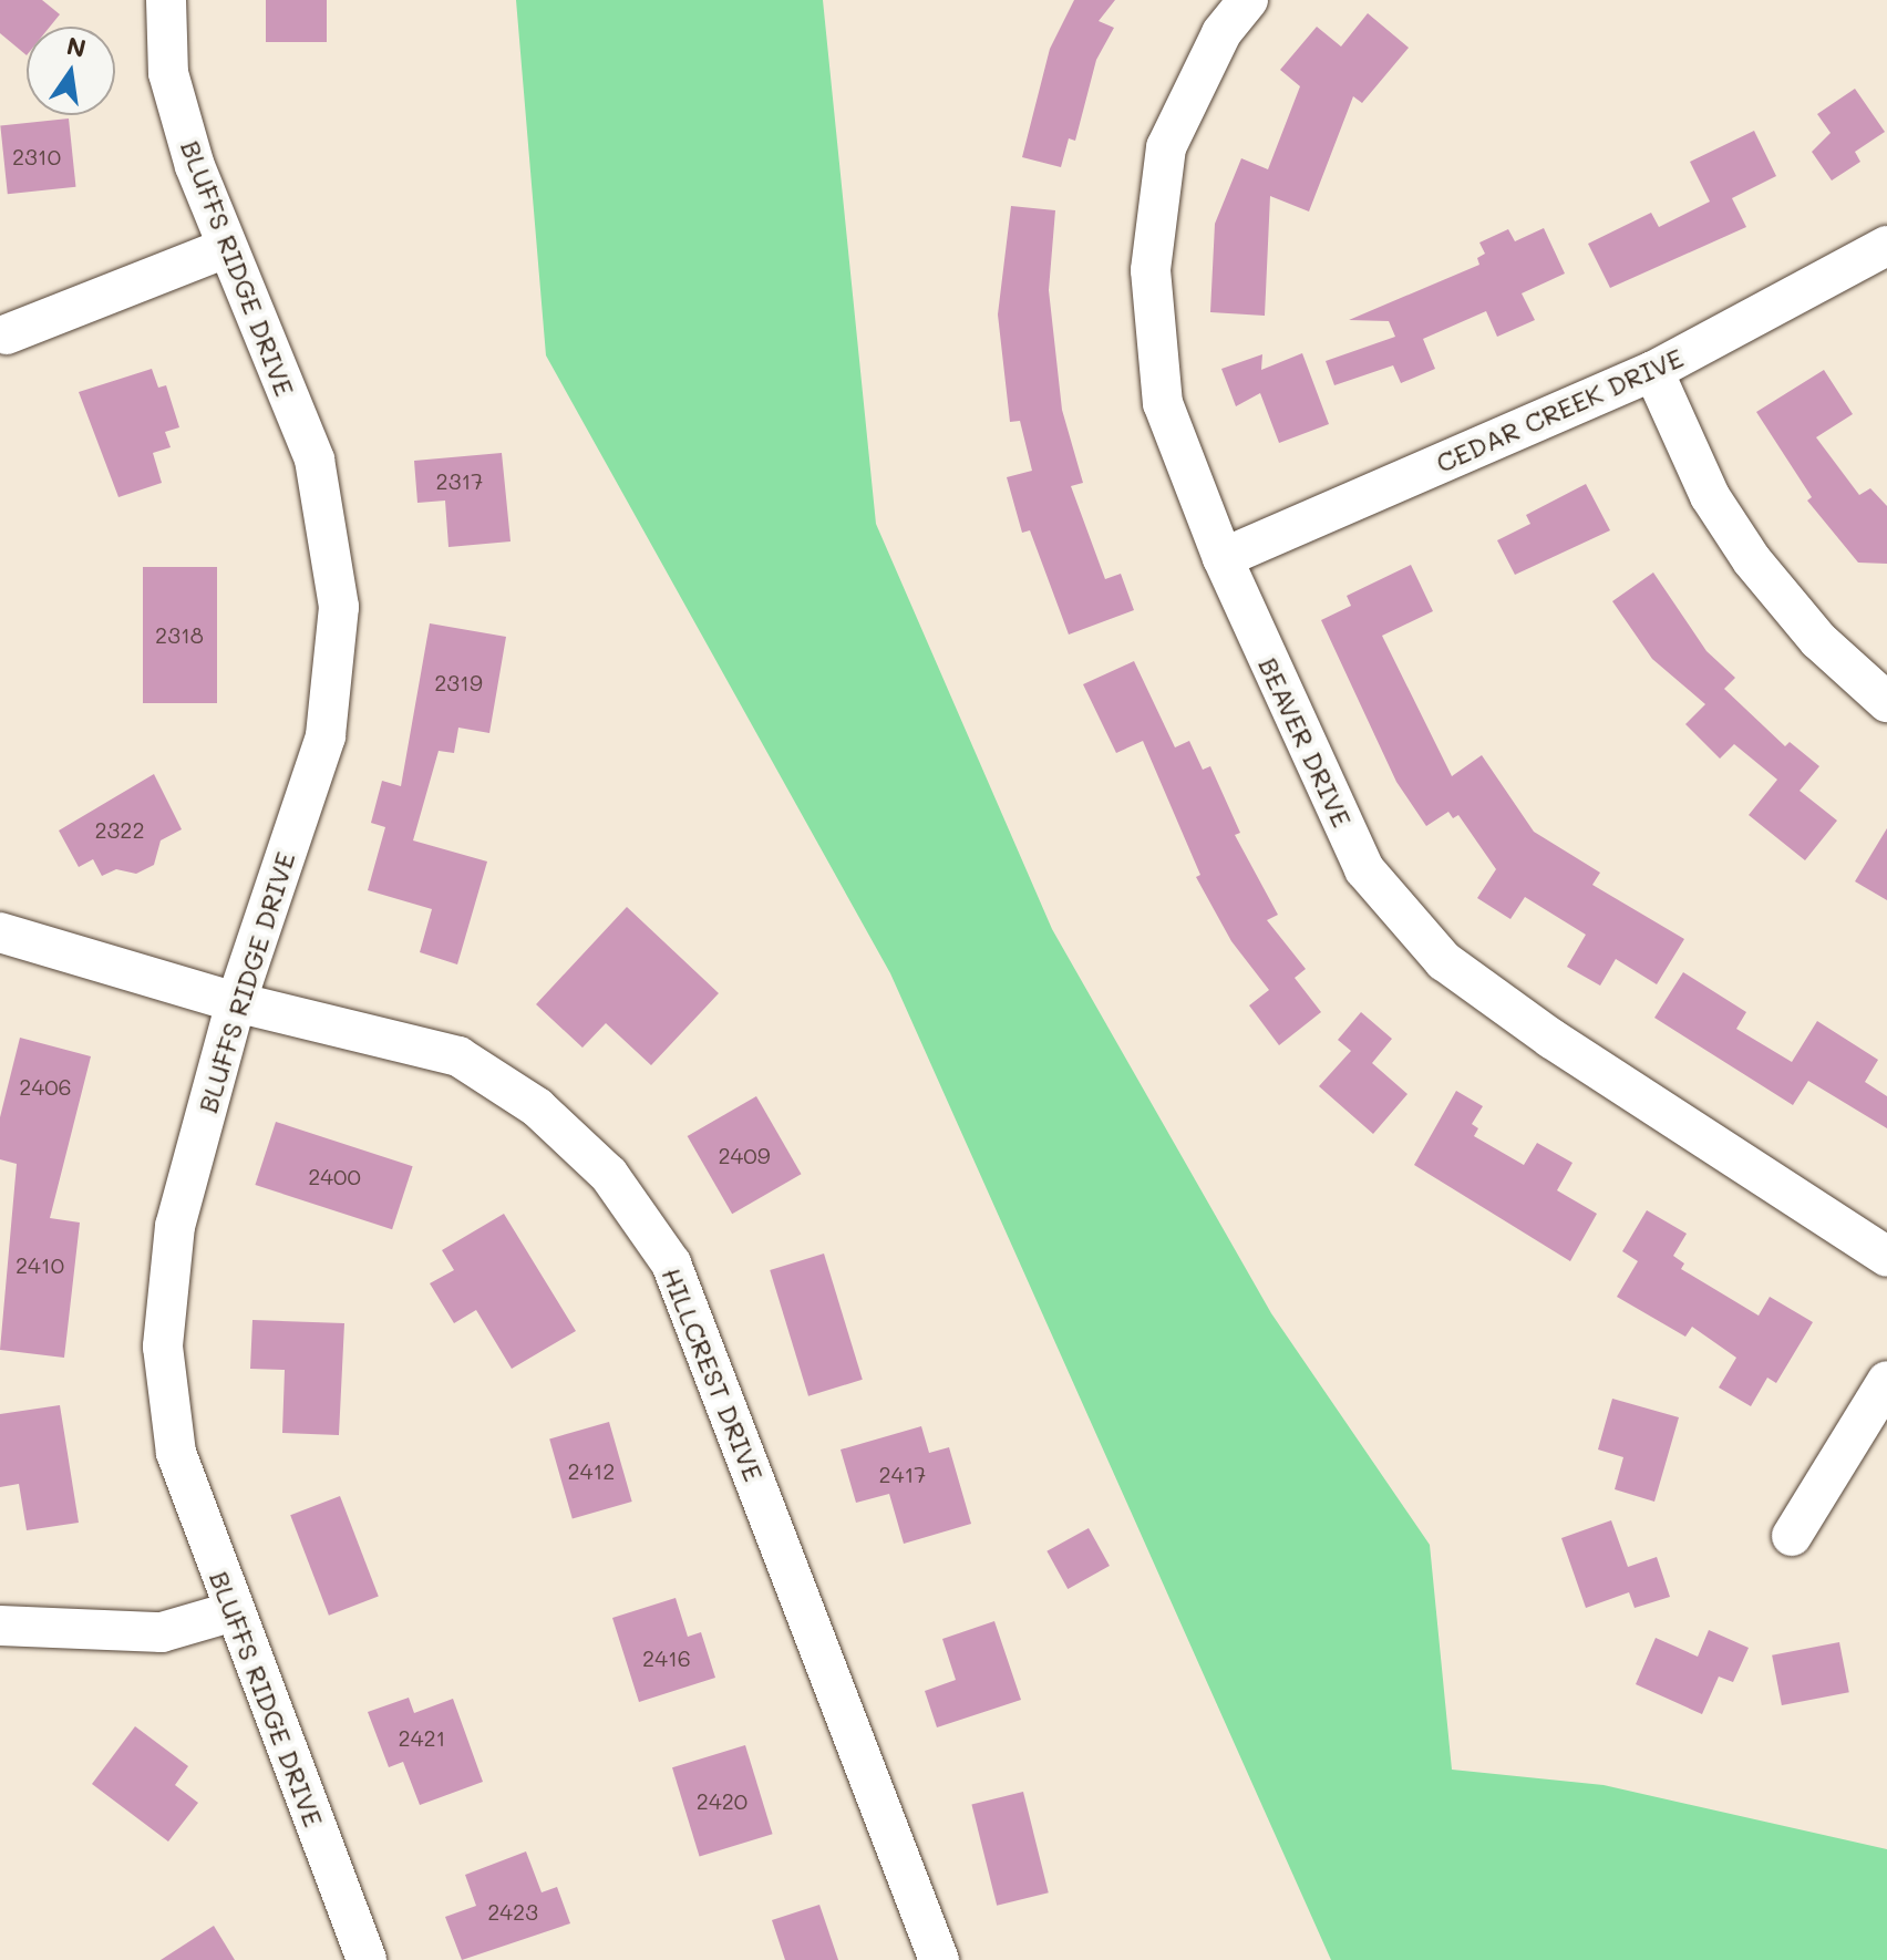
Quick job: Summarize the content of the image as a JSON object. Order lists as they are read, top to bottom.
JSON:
{
  "streets": {
    "street": [
      "BLUFFS RIDGE DRIVE",
      "CEDAR CREEK DRIVE",
      "BEAVER DRIVE",
      "HILLCREST DRIVE"
    ]
  },
  "crossings": [
    ["BLUFFS RIDGE DRIVE", "HILLCREST DRIVE"],
    ["CEDAR CREEK DRIVE", "BEAVER DRIVE"]
  ],
  "house_numbers": [
    "2310",
    "2317",
    "2318",
    "2319",
    "2322",
    "2406",
    "2409",
    "2400",
    "2410",
    "2412",
    "2417",
    "2416",
    "2421",
    "2420",
    "2423"
  ],
  "north": "top"
}
